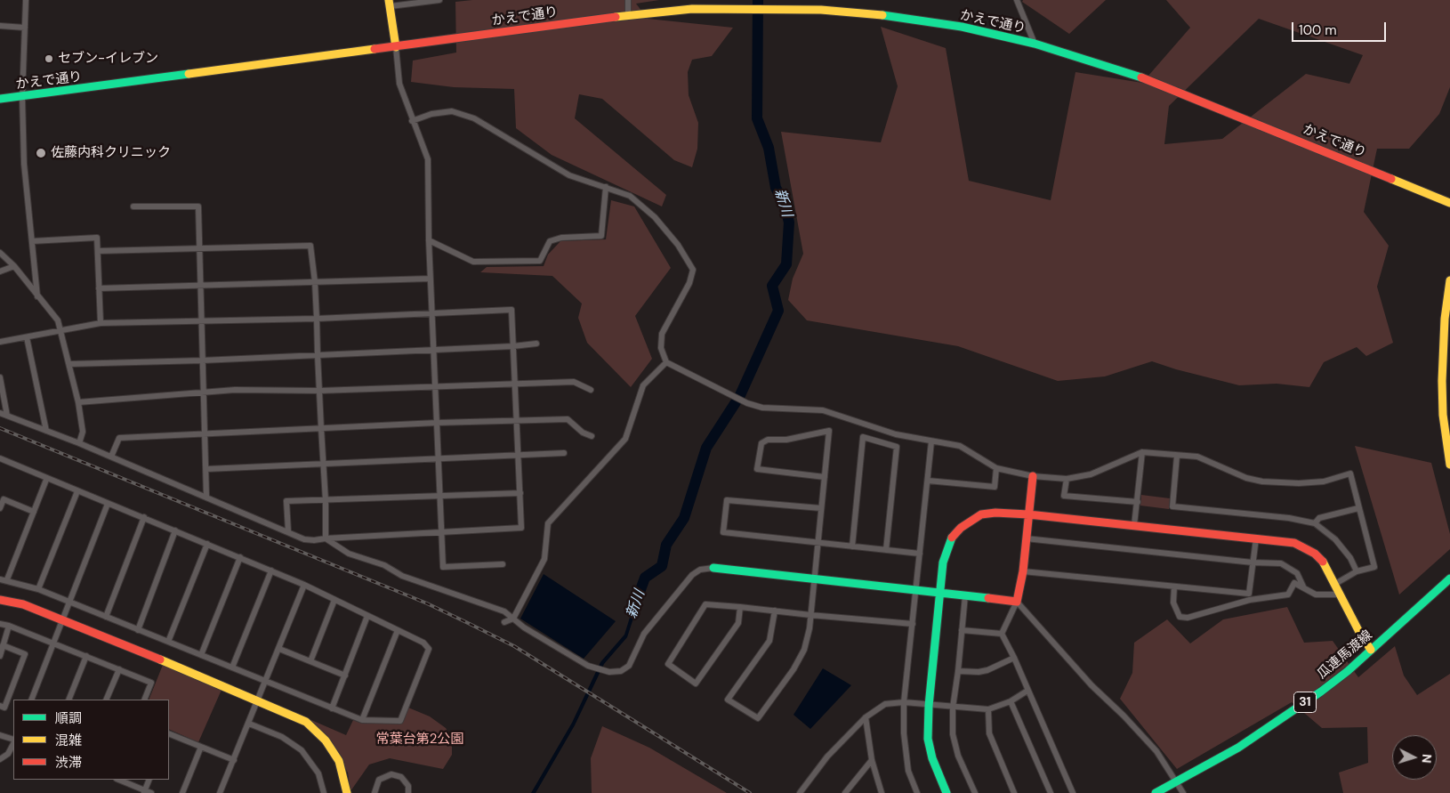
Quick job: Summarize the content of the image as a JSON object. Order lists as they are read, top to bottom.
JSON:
{
  "streets": {
    "street": ["かえで通り", "瓜連馬渡線", "31"]
  },
  "water": ["新川"],
  "parks": ["常葉台第2公園"],
  "places": ["セブン-イレブン", "佐藤内科クリニック"],
  "legend": ["順調", "混雑", "渋滞"],
  "scale_bar": "100 m",
  "north": "right"
}
